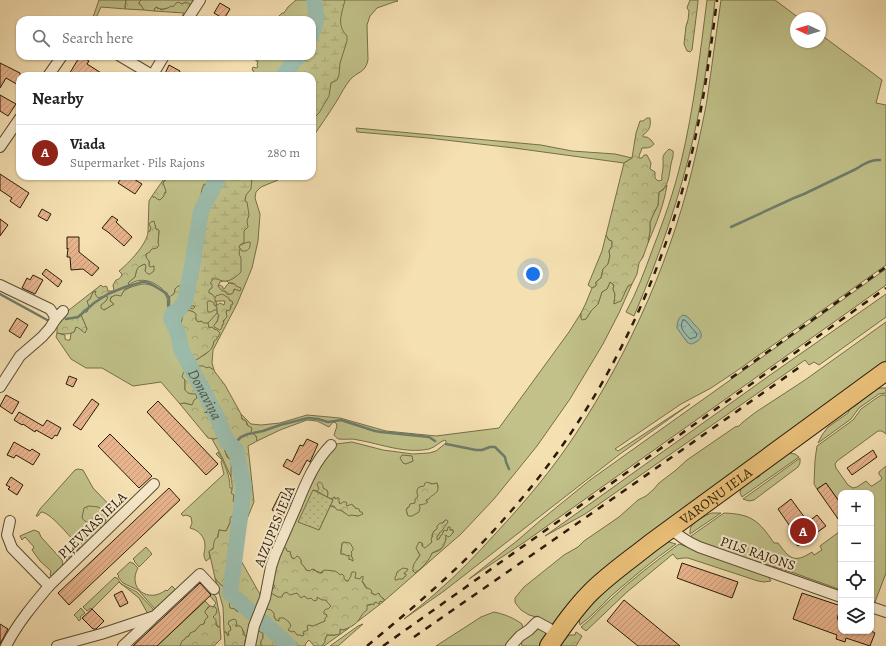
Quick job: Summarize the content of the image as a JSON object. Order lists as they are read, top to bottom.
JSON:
{
  "streets": {
    "highway": ["VAROŅU IELA"],
    "street": ["PĻEVNAS IELA", "AIZUPES IELA", "PILS RAJONS"]
  },
  "crossings": [
    ["VAROŅU IELA", "PILS RAJONS"]
  ],
  "water": ["Donaviņa"],
  "north": "left",
  "page": {
    "search": "Search here",
    "heading": "Nearby",
    "list": [
      {
        "mark": "A",
        "name": "Viada",
        "note": "Supermarket · Pils Rajons",
        "value": "280 m"
      }
    ],
    "map_buttons": ["+", "−"],
    "pins": "A"
  }
}
